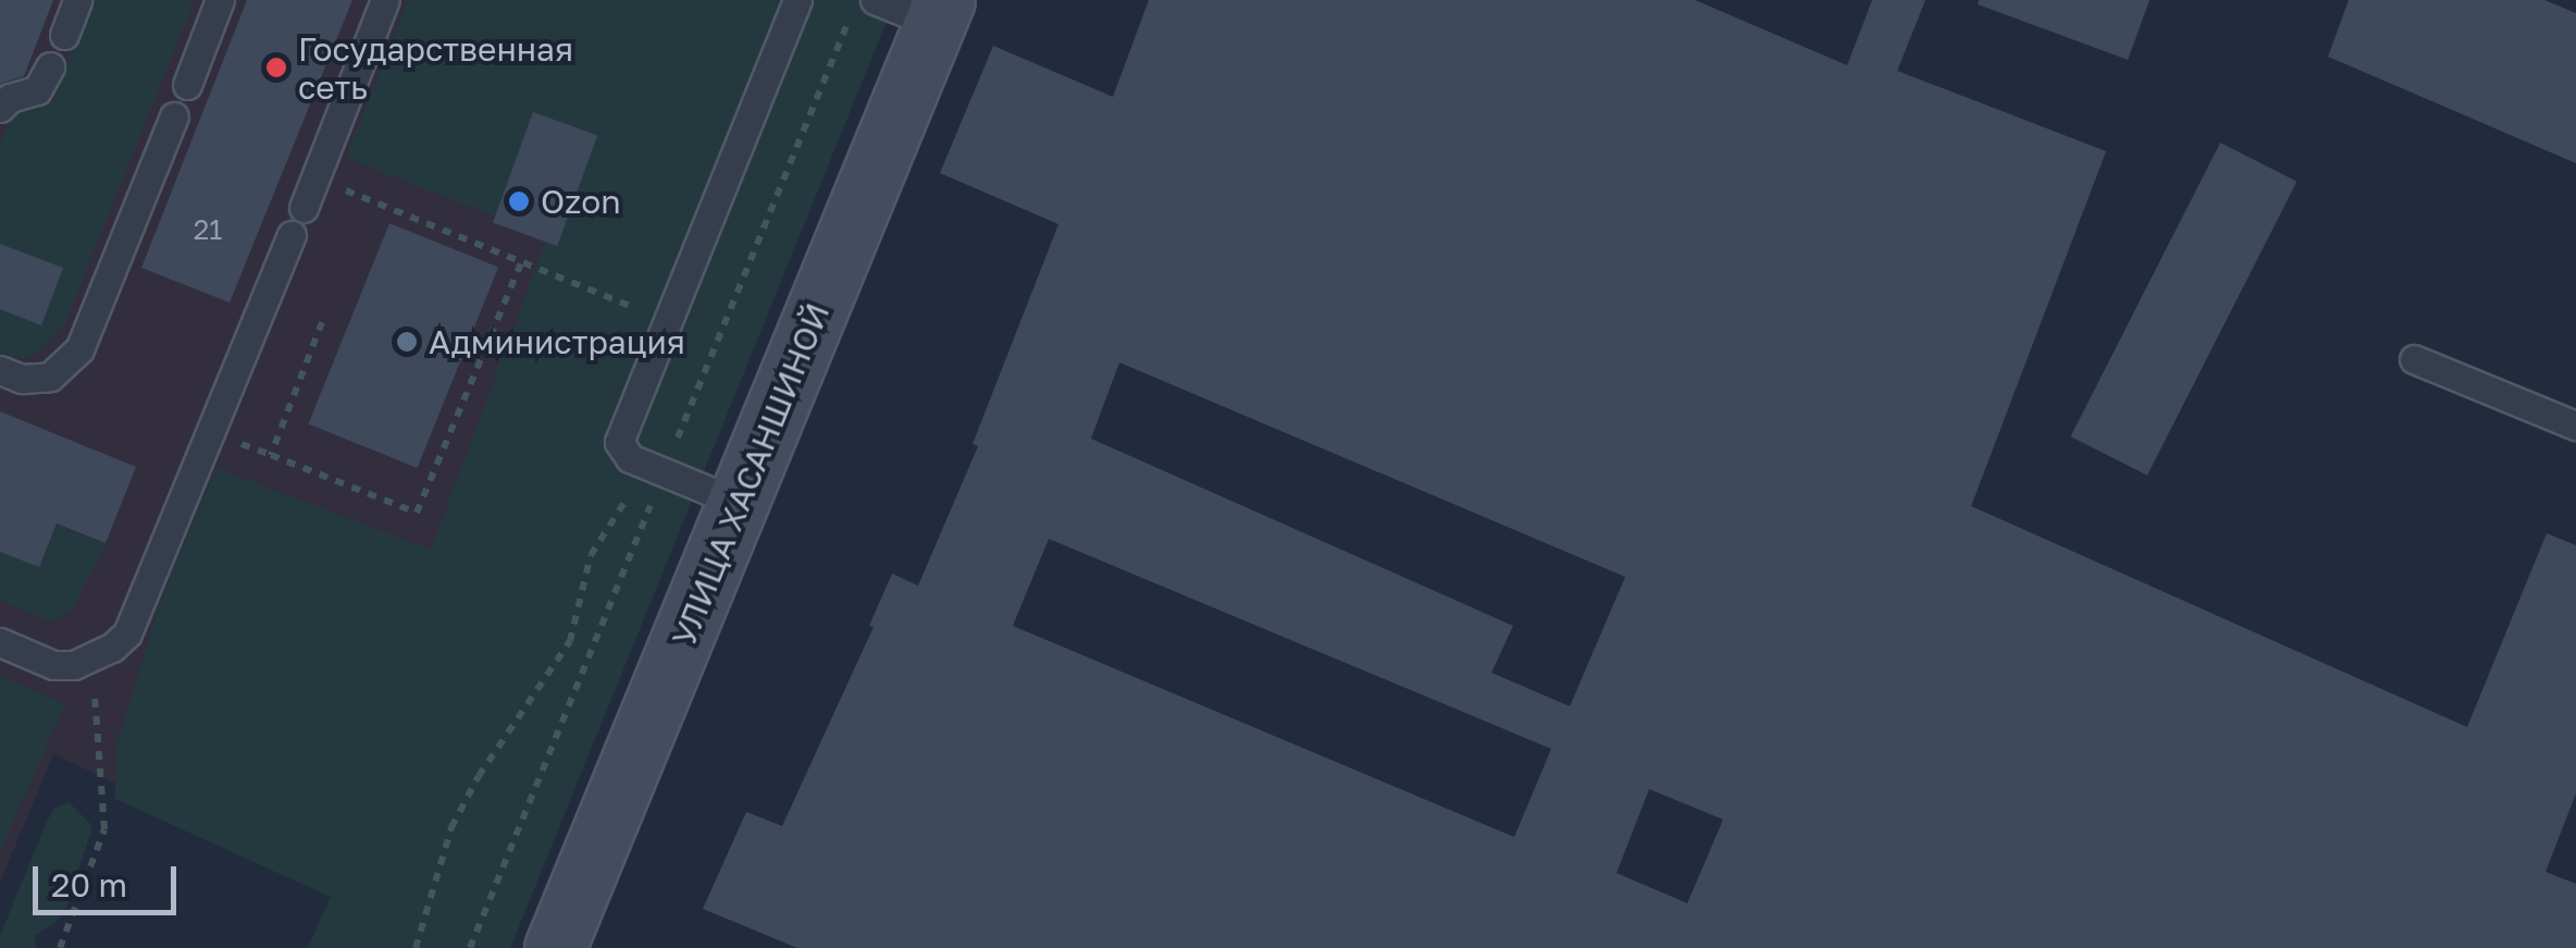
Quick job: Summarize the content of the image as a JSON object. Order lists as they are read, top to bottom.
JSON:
{
  "streets": {
    "street": ["УЛИЦА ХАСАНШИНОЙ"]
  },
  "places": ["Государственная сеть", "Ozon", "Администрация"],
  "house_numbers": ["21"],
  "scale_bar": "20 m"
}
